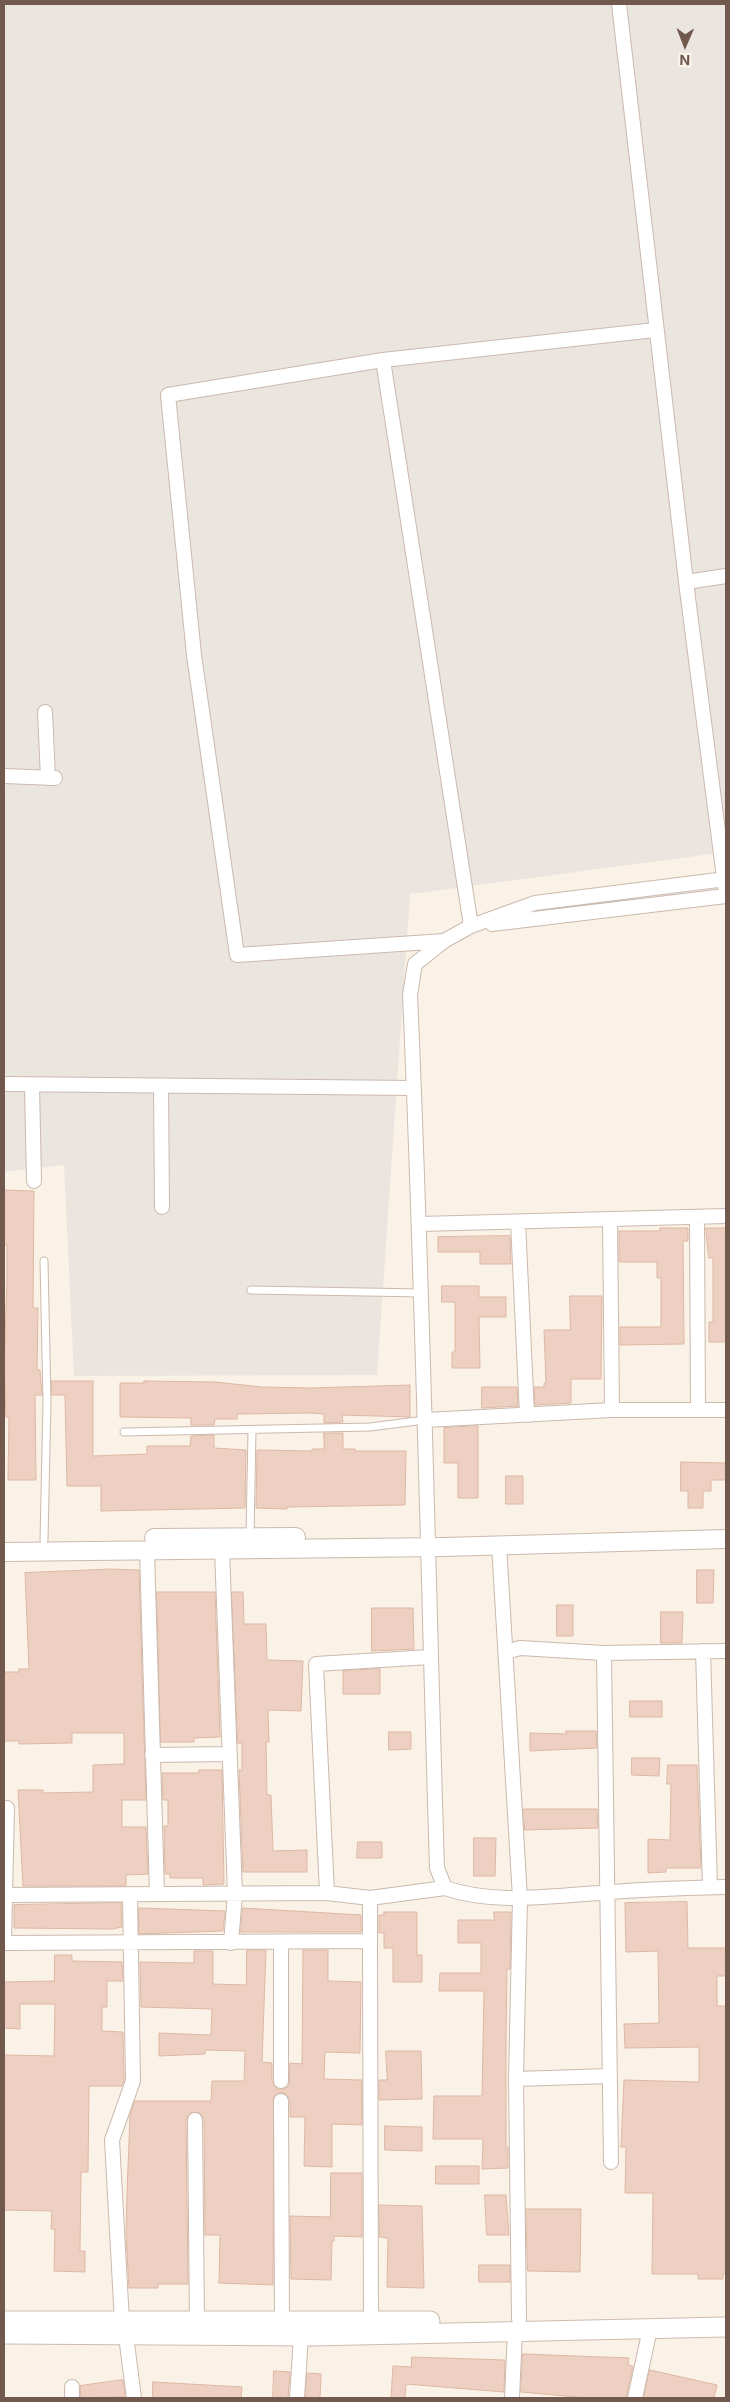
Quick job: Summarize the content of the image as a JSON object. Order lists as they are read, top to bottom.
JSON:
{
  "north": "bottom"
}
